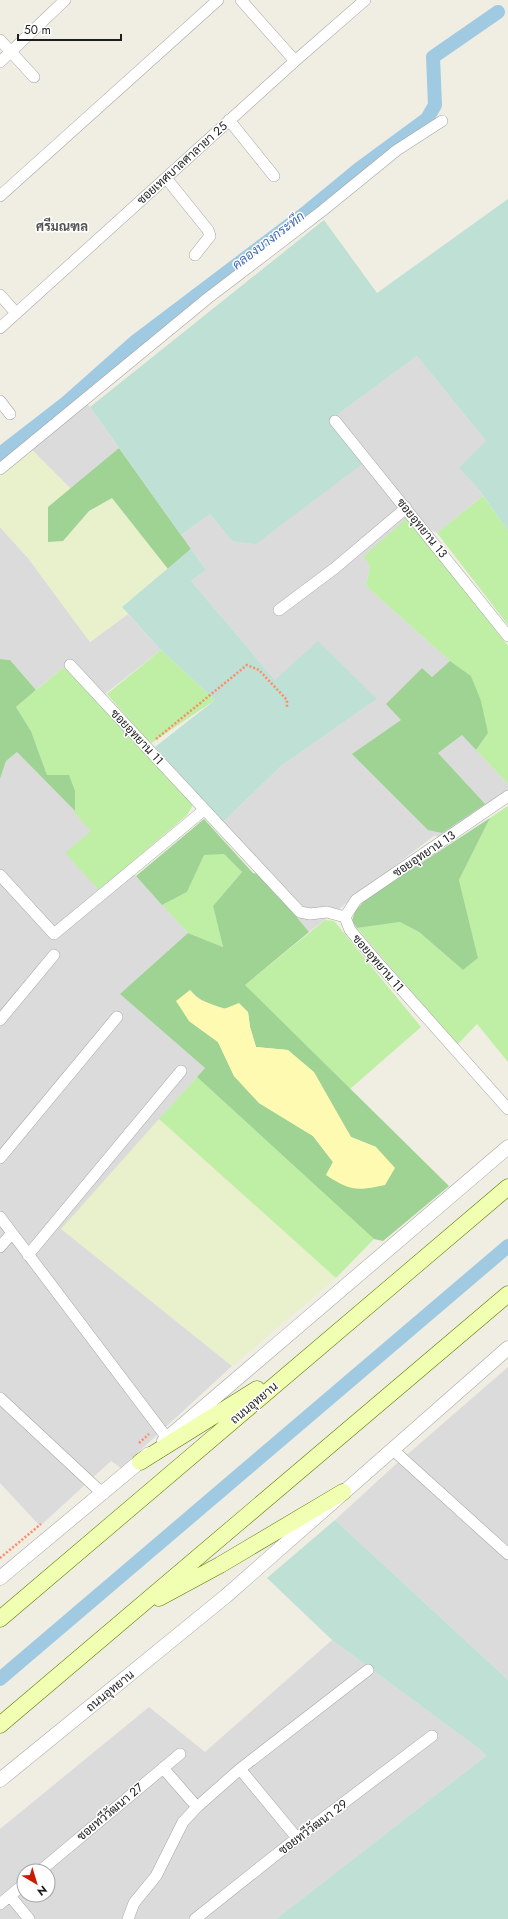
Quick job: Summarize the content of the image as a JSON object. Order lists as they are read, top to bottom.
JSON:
{
  "streets": {
    "main road": ["ถนนอุทยาน"],
    "street": [
      "ซอยเทศบาลศาลายา 25",
      "ซอยอุทยาน 13",
      "ซอยอุทยาน 11",
      "ซอยทวีวัฒนา 27",
      "ซอยทวีวัฒนา 29"
    ]
  },
  "crossings": [
    ["ซอยอุทยาน 13", "ซอยอุทยาน 11"]
  ],
  "districts": ["ศรีมณฑล"],
  "water": ["คลองบางกระทึก"],
  "scale_bar": "50 m",
  "north": "bottom right"
}
